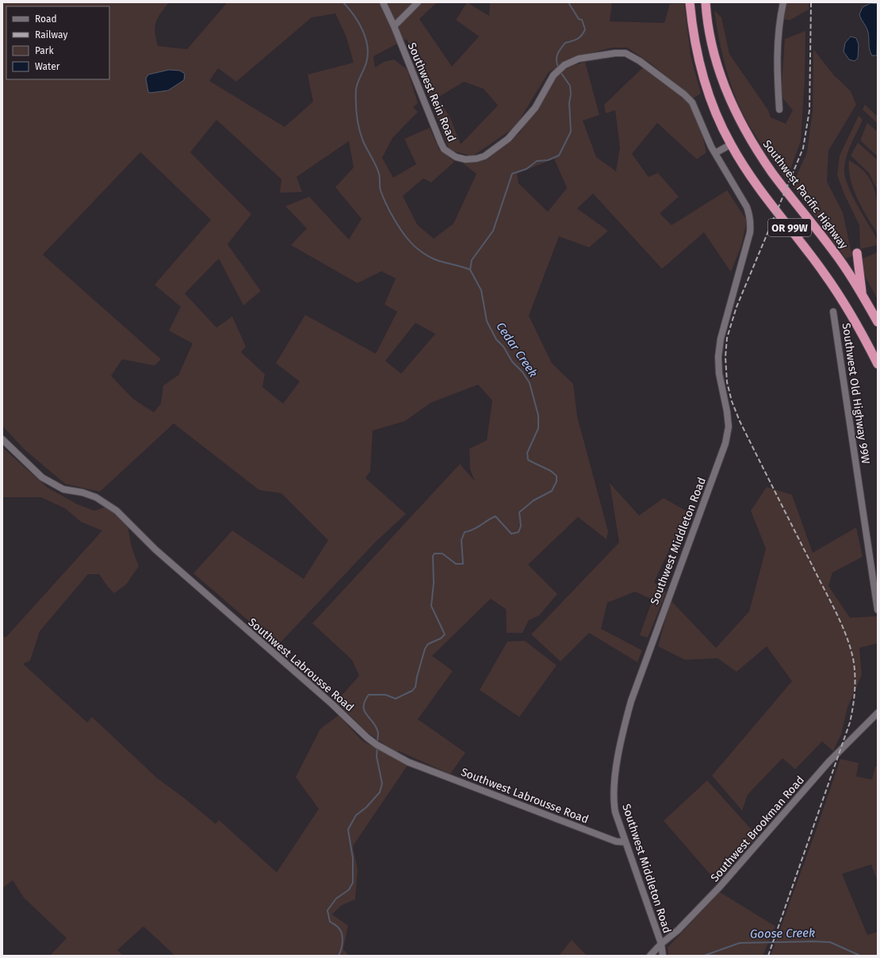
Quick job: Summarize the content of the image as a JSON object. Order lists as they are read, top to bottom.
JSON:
{
  "streets": {
    "highway": ["Southwest Pacific Highway", "OR 99W"],
    "street": [
      "Southwest Rein Road",
      "Southwest Old Highway 99W",
      "Southwest Middleton Road",
      "Southwest Labrousse Road",
      "Southwest Brookman Road"
    ]
  },
  "crossings": [
    ["Southwest Rein Road", "Southwest Middleton Road"],
    ["Southwest Middleton Road", "Southwest Labrousse Road"],
    ["Southwest Middleton Road", "Southwest Brookman Road"]
  ],
  "water": ["Cedar Creek", "Goose Creek"],
  "legend": [
    "Road",
    "Railway",
    "Park",
    "Water"
  ]
}
